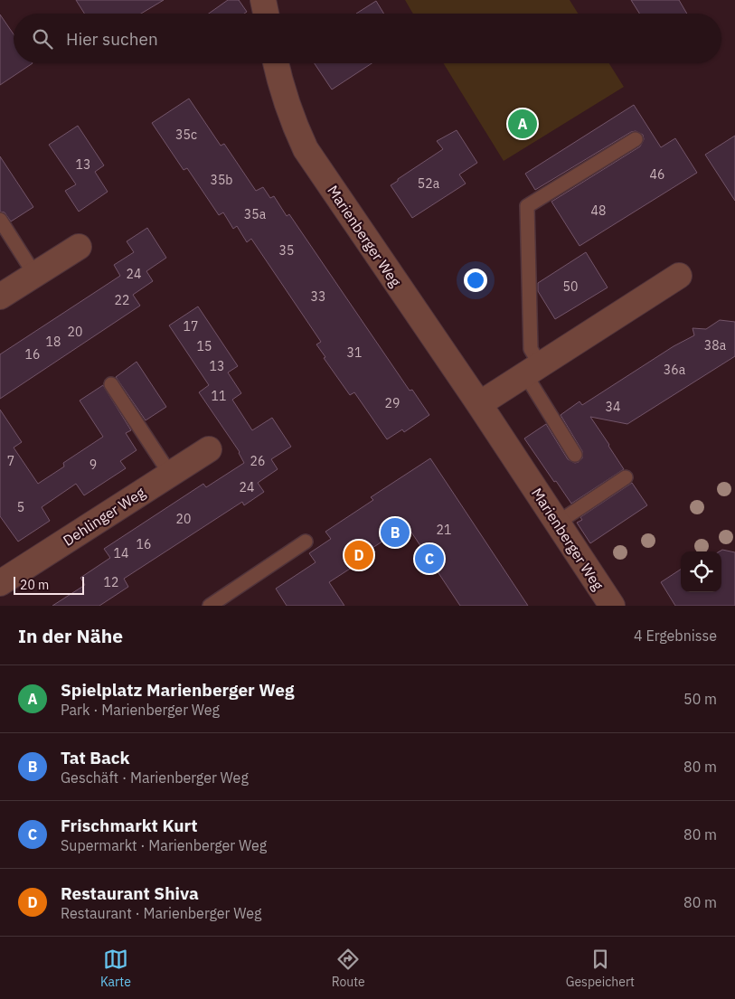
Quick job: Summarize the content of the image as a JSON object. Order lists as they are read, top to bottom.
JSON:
{
  "streets": {
    "street": ["Marienberger Weg", "Dehlinger Weg"]
  },
  "house_numbers": [
    "35c",
    "13",
    "46",
    "35b",
    "52a",
    "48",
    "35a",
    "35",
    "24",
    "50",
    "33",
    "22",
    "17",
    "20",
    "18",
    "38a",
    "15",
    "31",
    "16",
    "13",
    "36a",
    "11",
    "29",
    "34",
    "7",
    "26",
    "9",
    "24",
    "5",
    "20",
    "21",
    "16",
    "14",
    "12"
  ],
  "scale_bar": "20 m",
  "page": {
    "search": "Hier suchen",
    "pins": [
      "A",
      "B",
      "D",
      "C"
    ],
    "scale": "20 m",
    "heading": ["In der Nähe", "4 Ergebnisse"],
    "list": [
      {
        "mark": "A",
        "name": "Spielplatz Marienberger Weg",
        "note": "Park · Marienberger Weg",
        "value": "50 m"
      },
      {
        "mark": "B",
        "name": "Tat Back",
        "note": "Geschäft · Marienberger Weg",
        "value": "80 m"
      },
      {
        "mark": "C",
        "name": "Frischmarkt Kurt",
        "note": "Supermarkt · Marienberger Weg",
        "value": "80 m"
      },
      {
        "mark": "D",
        "name": "Restaurant Shiva",
        "note": "Restaurant · Marienberger Weg",
        "value": "80 m"
      }
    ],
    "nav": ["Karte", "Route", "Gespeichert"]
  }
}
